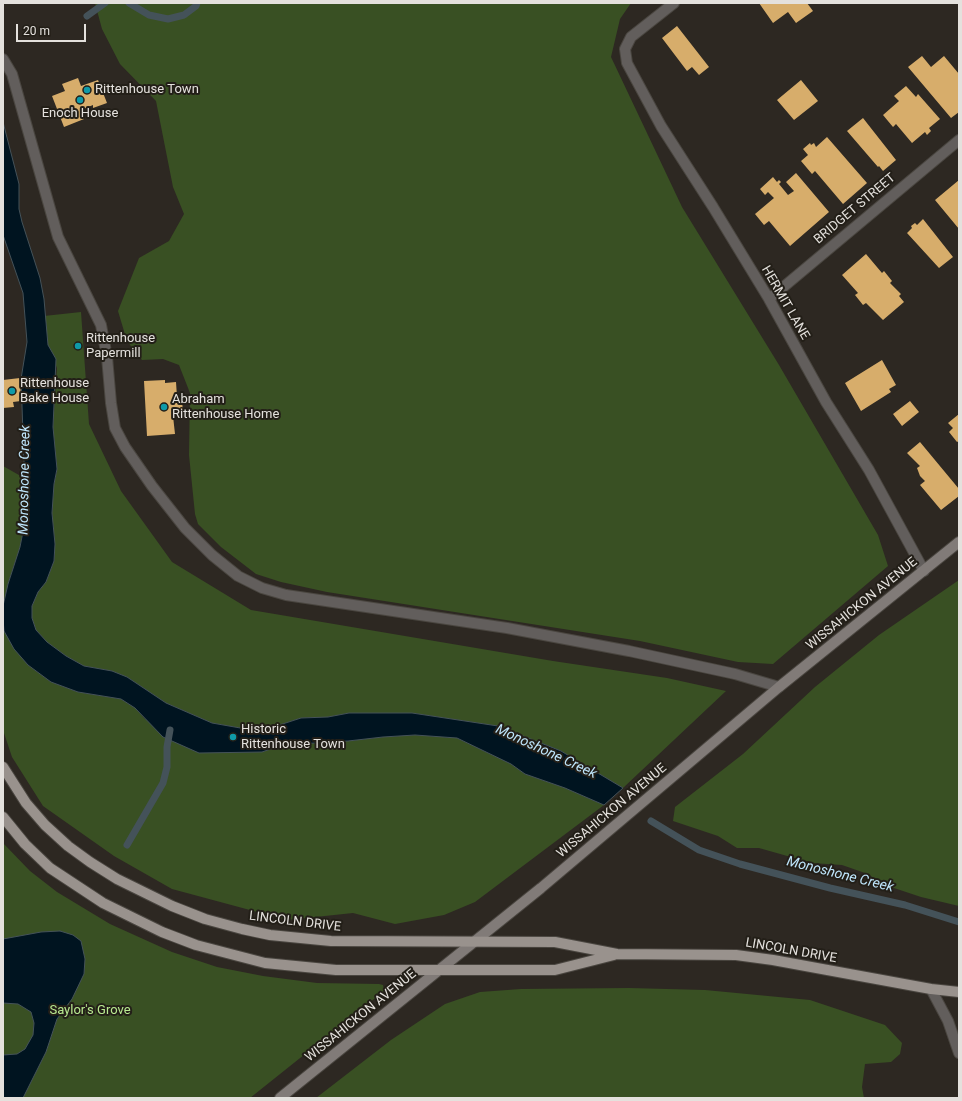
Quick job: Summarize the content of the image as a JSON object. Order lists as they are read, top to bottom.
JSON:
{
  "streets": {
    "main road": ["LINCOLN DRIVE"],
    "street": ["BRIDGET STREET", "HERMIT LANE", "WISSAHICKON AVENUE"]
  },
  "crossings": [
    ["BRIDGET STREET", "HERMIT LANE"],
    ["HERMIT LANE", "WISSAHICKON AVENUE"],
    ["WISSAHICKON AVENUE", "LINCOLN DRIVE"]
  ],
  "water": ["Monoshone Creek"],
  "parks": ["Saylor's Grove"],
  "places": [
    "Rittenhouse Town",
    "Enoch House",
    "Rittenhouse Papermill",
    "Rittenhouse Bake House",
    "Abraham Rittenhouse Home",
    "Historic Rittenhouse Town"
  ],
  "scale_bar": "20 m"
}
